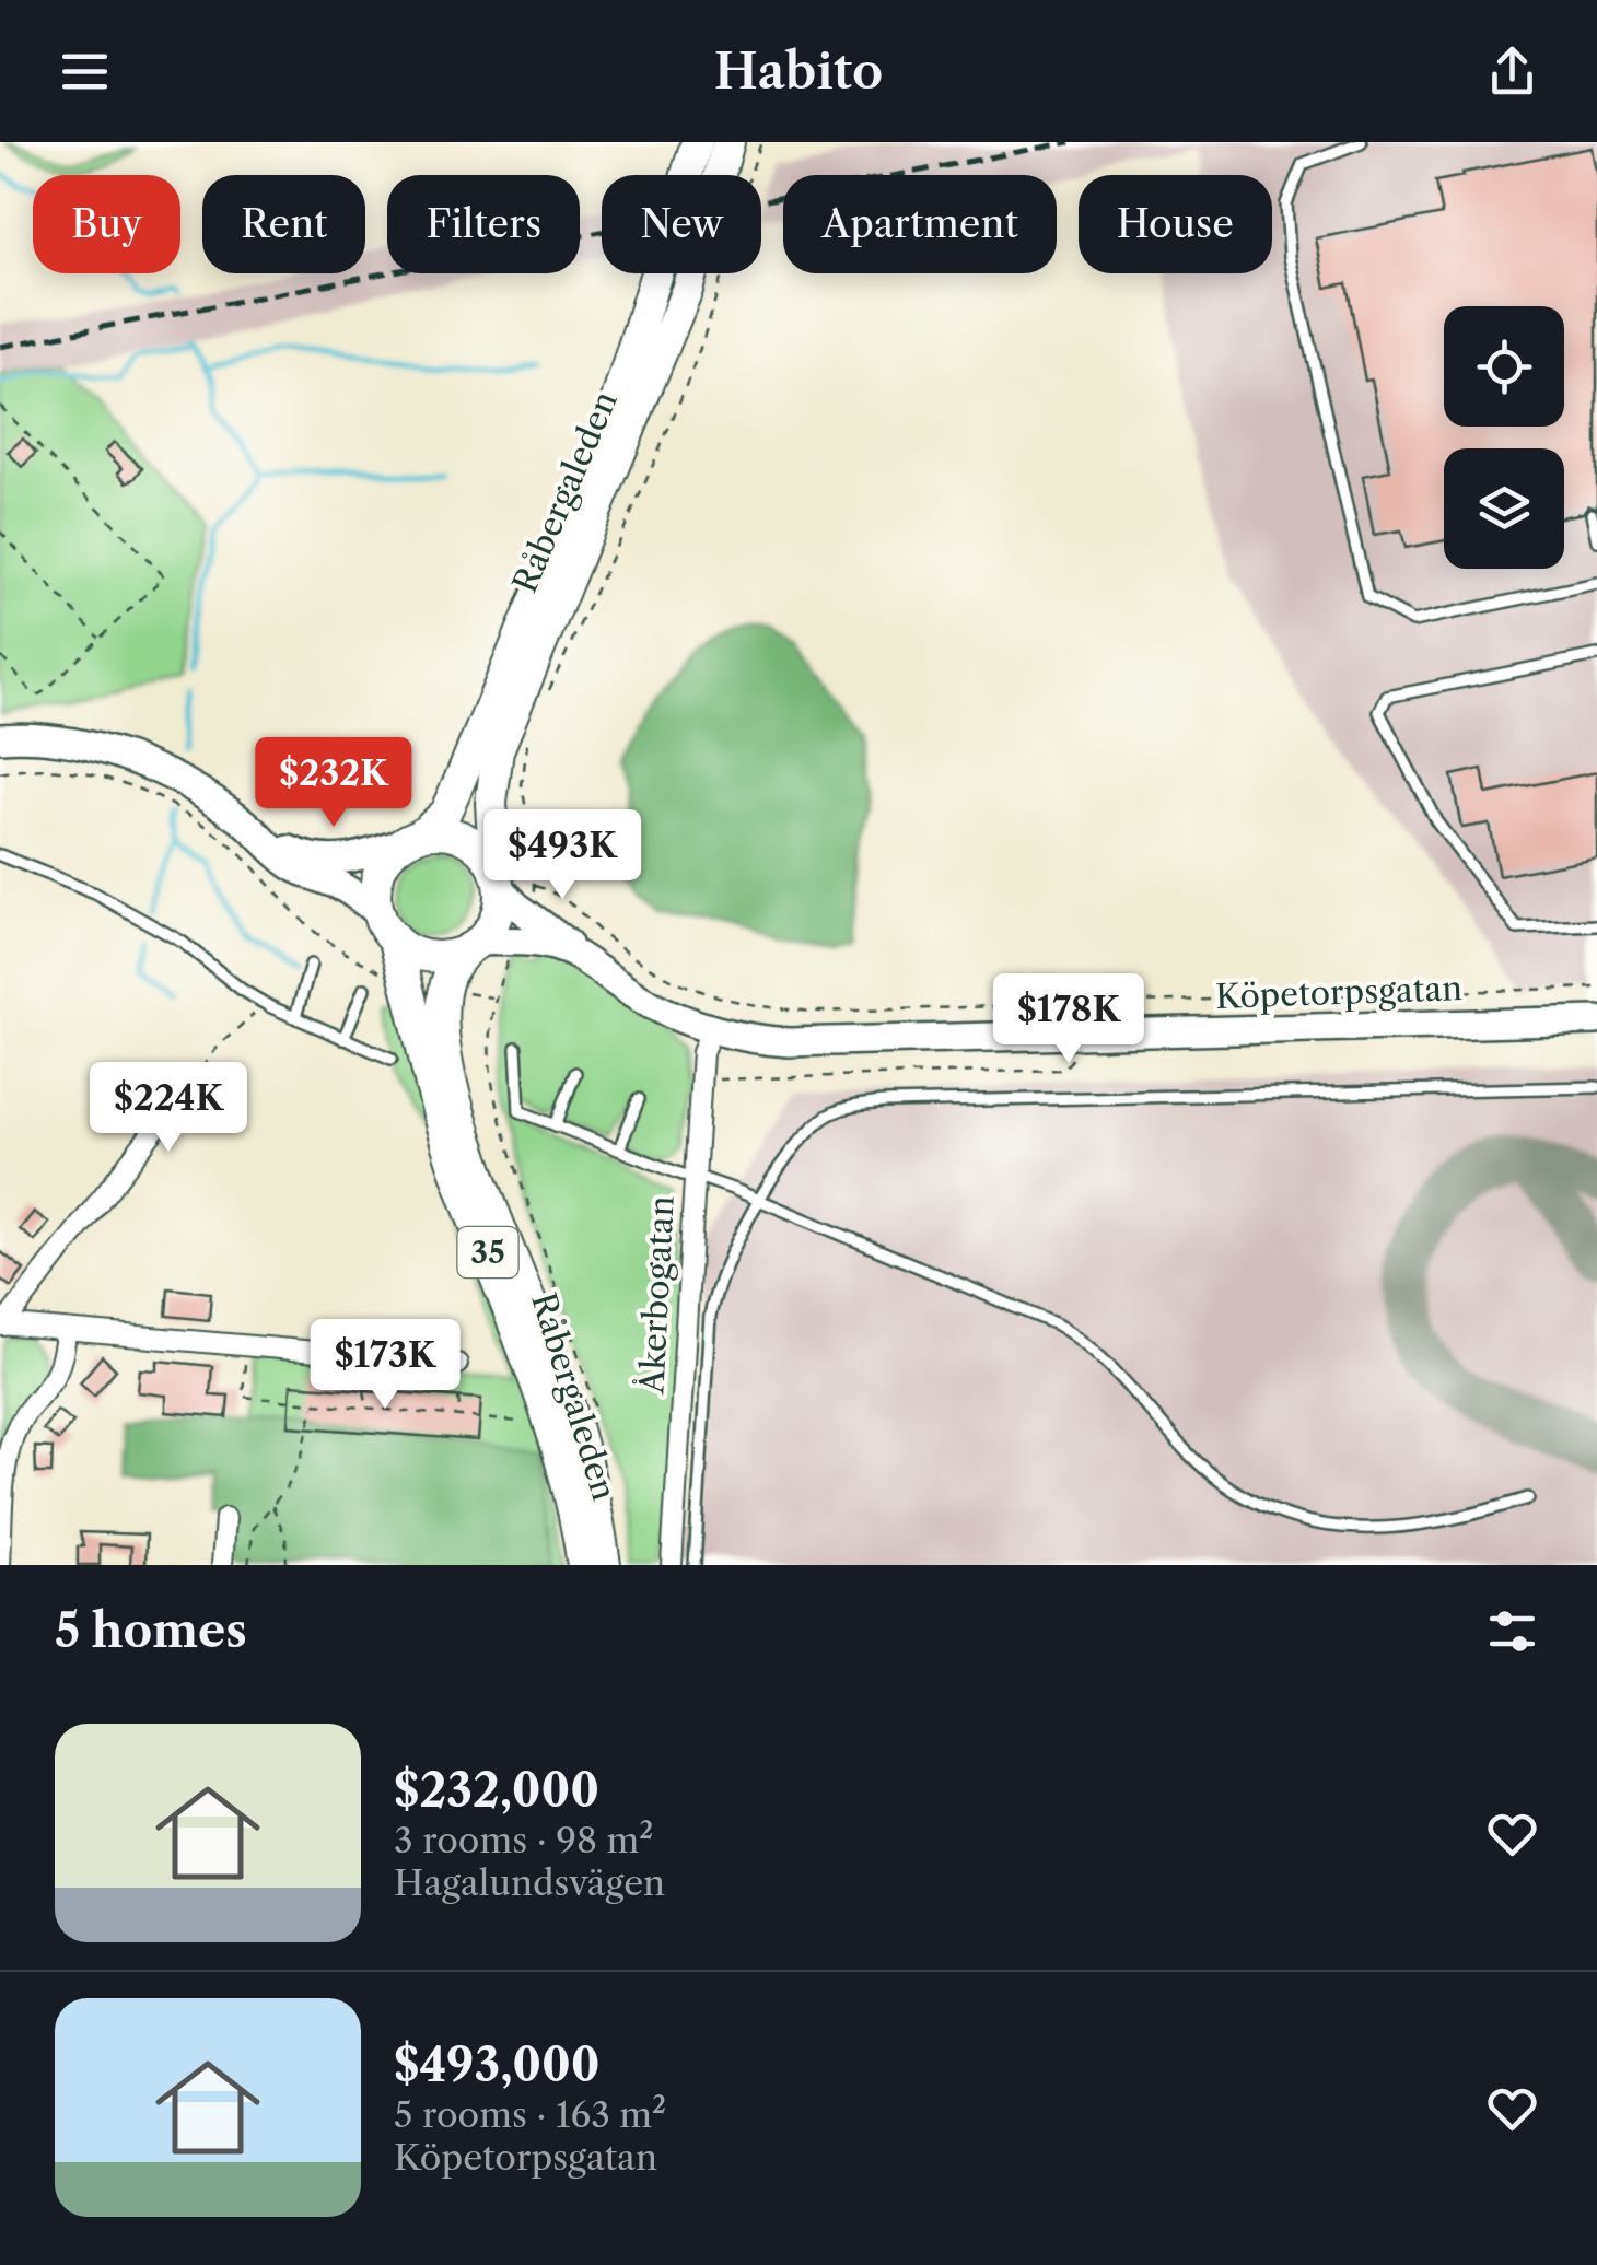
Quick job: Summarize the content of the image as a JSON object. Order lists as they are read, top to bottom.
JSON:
{
  "streets": {
    "main road": ["Råbergaleden", "35"],
    "street": ["Köpetorpsgatan", "Åkerbogatan"]
  },
  "crossings": [
    ["Råbergaleden", "Köpetorpsgatan"],
    ["Råbergaleden", "35"],
    ["Köpetorpsgatan", "35"],
    ["Köpetorpsgatan", "Åkerbogatan"]
  ],
  "page": {
    "header": "Habito",
    "chip": [
      "Buy",
      "Rent",
      "Filters",
      "New",
      "Apartment",
      "House"
    ],
    "price": [
      "$232K",
      "$493K",
      "$178K",
      "$224K",
      "$173K"
    ],
    "heading": "5 homes",
    "list": [
      {
        "name": "$232,000",
        "note": "3 rooms · 98 m² · Hagalundsvägen"
      },
      {
        "name": "$493,000",
        "note": "5 rooms · 163 m² · Köpetorpsgatan"
      }
    ]
  }
}
